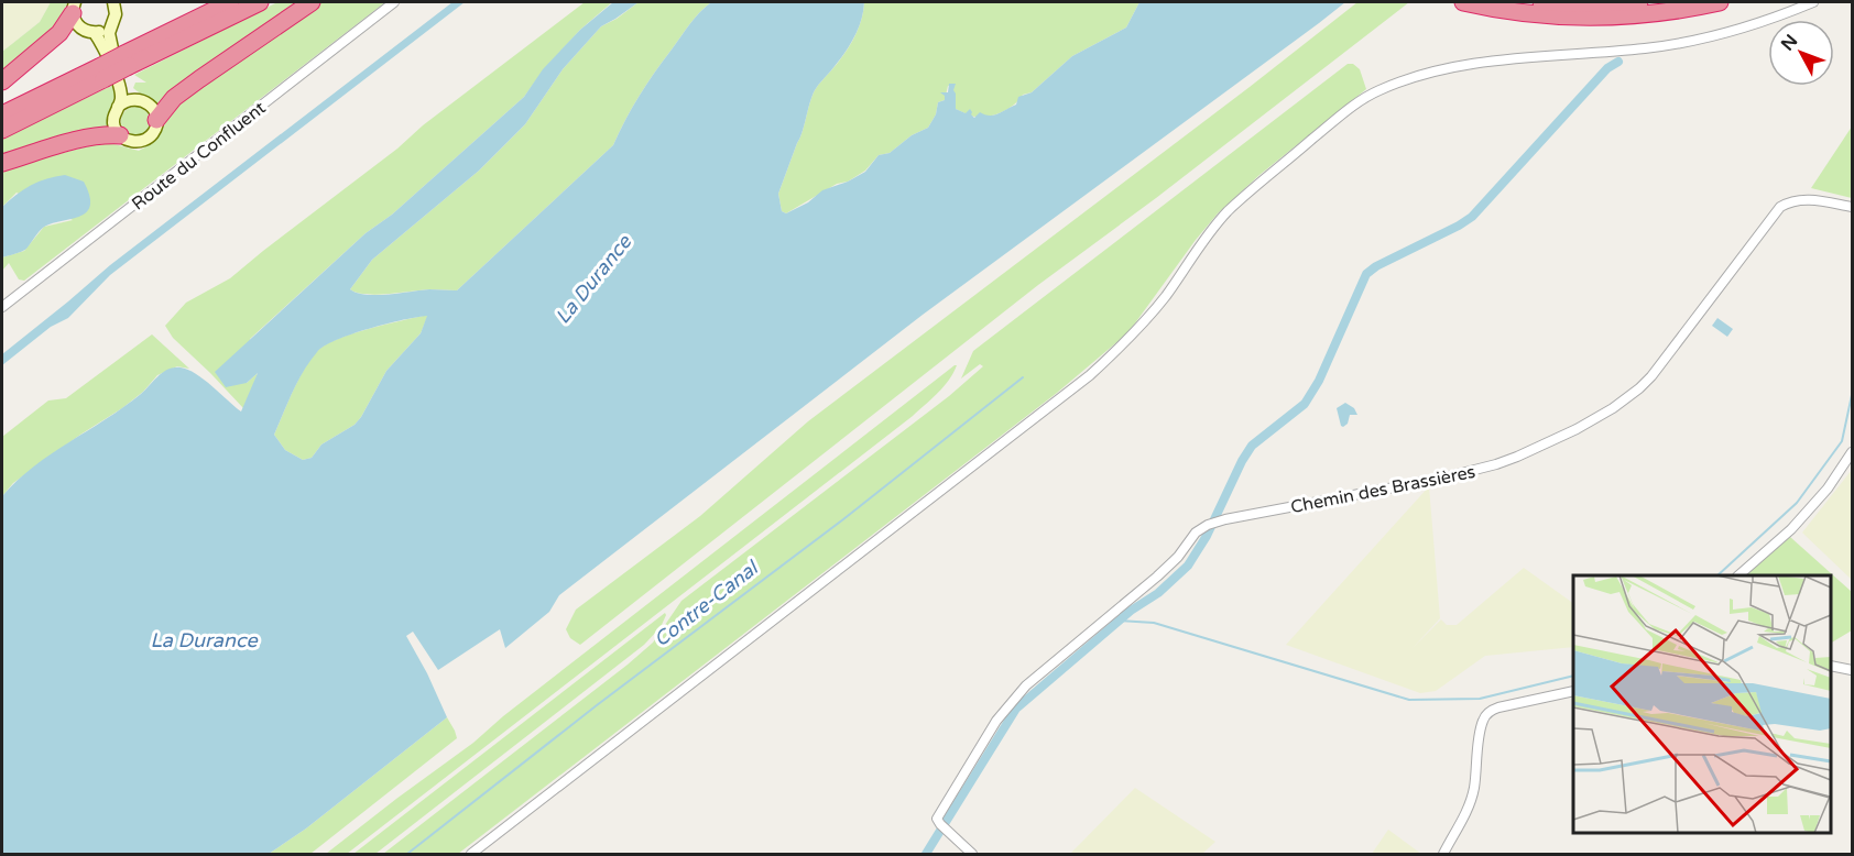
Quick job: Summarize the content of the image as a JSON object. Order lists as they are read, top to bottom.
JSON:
{
  "streets": {
    "street": ["Route du Confluent", "Chemin des Brassières"]
  },
  "water": ["La Durance", "Contre-Canal"],
  "north": "top left"
}
